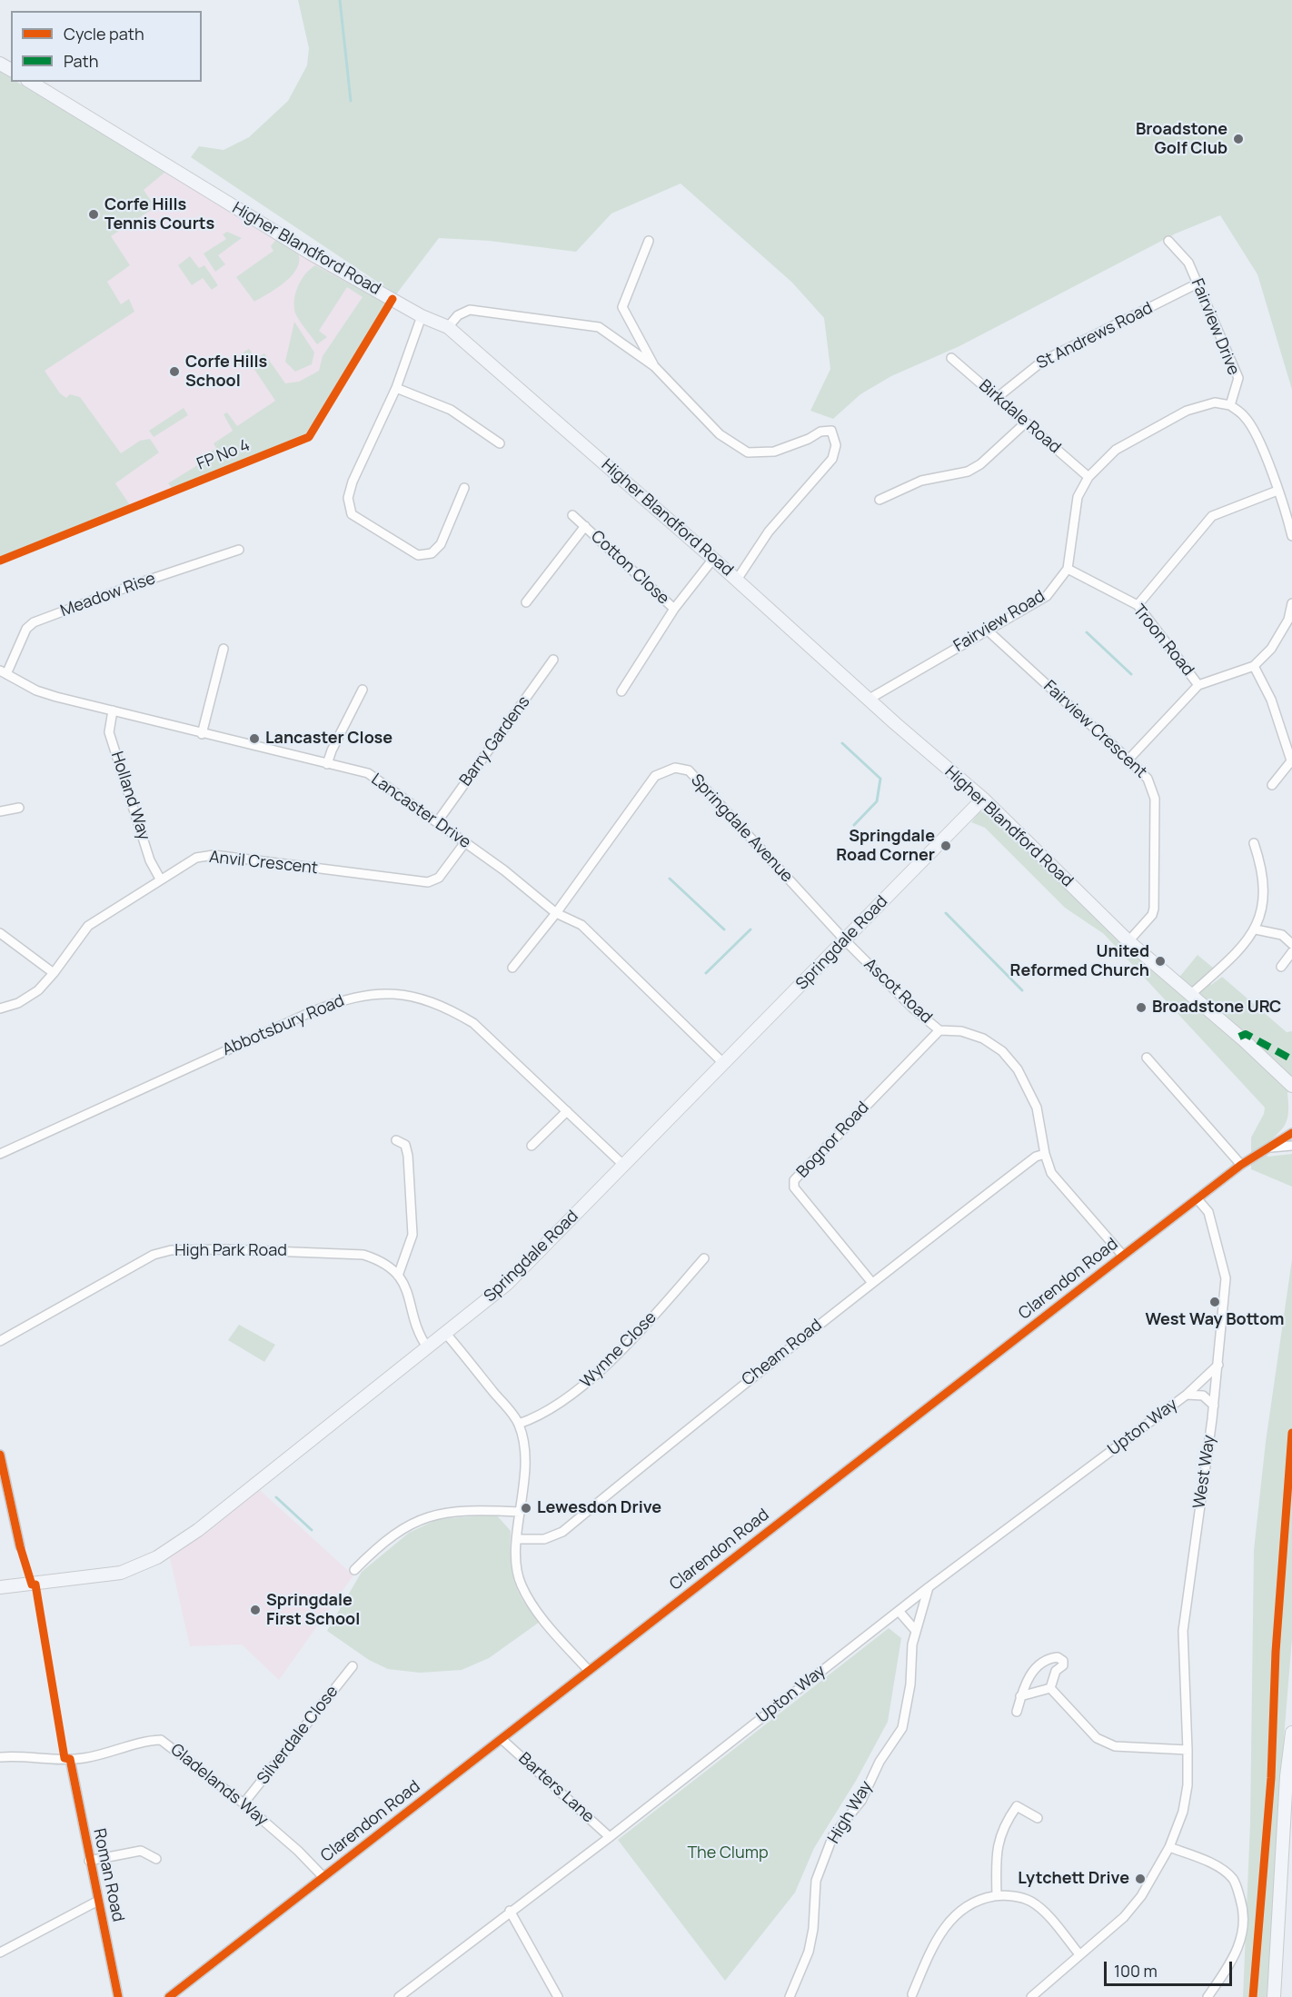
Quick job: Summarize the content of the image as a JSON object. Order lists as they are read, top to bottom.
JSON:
{
  "streets": {
    "main road": ["Higher Blandford Road", "Springdale Road"],
    "street": [
      "Fairview Drive",
      "St Andrews Road",
      "Birkdale Road",
      "Cotton Close",
      "Meadow Rise",
      "Fairview Road",
      "Troon Road",
      "Fairview Crescent",
      "Barry Gardens",
      "Holland Way",
      "Lancaster Drive",
      "Springdale Avenue",
      "Anvil Crescent",
      "Ascot Road",
      "Abbotsbury Road",
      "Bognor Road",
      "High Park Road",
      "Clarendon Road",
      "Wynne Close",
      "Cheam Road",
      "Upton Way",
      "West Way",
      "Silverdale Close",
      "Gladelands Way",
      "Barters Lane",
      "High Way",
      "Roman Road"
    ],
    "cycle path": ["FP No 4"]
  },
  "crossings": [
    ["Higher Blandford Road", "Cotton Close"],
    ["Higher Blandford Road", "Fairview Road"],
    ["Higher Blandford Road", "Fairview Crescent"],
    ["Higher Blandford Road", "Springdale Road"],
    ["Fairview Drive", "St Andrews Road"],
    ["Fairview Drive", "Fairview Road"],
    ["St Andrews Road", "Birkdale Road"],
    ["Birkdale Road", "Fairview Road"],
    ["Meadow Rise", "Lancaster Drive"],
    ["Fairview Road", "Troon Road"],
    ["Fairview Road", "Fairview Crescent"],
    ["Barry Gardens", "Lancaster Drive"],
    ["Holland Way", "Lancaster Drive"],
    ["Holland Way", "Anvil Crescent"],
    ["Lancaster Drive", "Springdale Avenue"],
    ["Lancaster Drive", "Anvil Crescent"],
    ["Springdale Avenue", "Springdale Road"],
    ["Springdale Avenue", "Ascot Road"],
    ["Springdale Road", "Ascot Road"],
    ["Springdale Road", "Abbotsbury Road"],
    ["Springdale Road", "High Park Road"],
    ["Ascot Road", "Bognor Road"],
    ["Ascot Road", "Clarendon Road"],
    ["Ascot Road", "Cheam Road"],
    ["Bognor Road", "Cheam Road"],
    ["Clarendon Road", "West Way"],
    ["Clarendon Road", "Gladelands Way"],
    ["Clarendon Road", "Barters Lane"],
    ["Upton Way", "West Way"],
    ["Upton Way", "Barters Lane"],
    ["Upton Way", "High Way"],
    ["Silverdale Close", "Gladelands Way"],
    ["Gladelands Way", "Roman Road"]
  ],
  "parks": ["The Clump"],
  "places": [
    "Broadstone Golf Club",
    "Corfe Hills Tennis Courts",
    "Corfe Hills School",
    "Lancaster Close",
    "Springdale Road Corner",
    "United Reformed Church",
    "Broadstone URC",
    "West Way Bottom",
    "Lewesdon Drive",
    "Springdale First School",
    "Lytchett Drive"
  ],
  "legend": ["Cycle path", "Path"],
  "scale_bar": "100 m"
}
